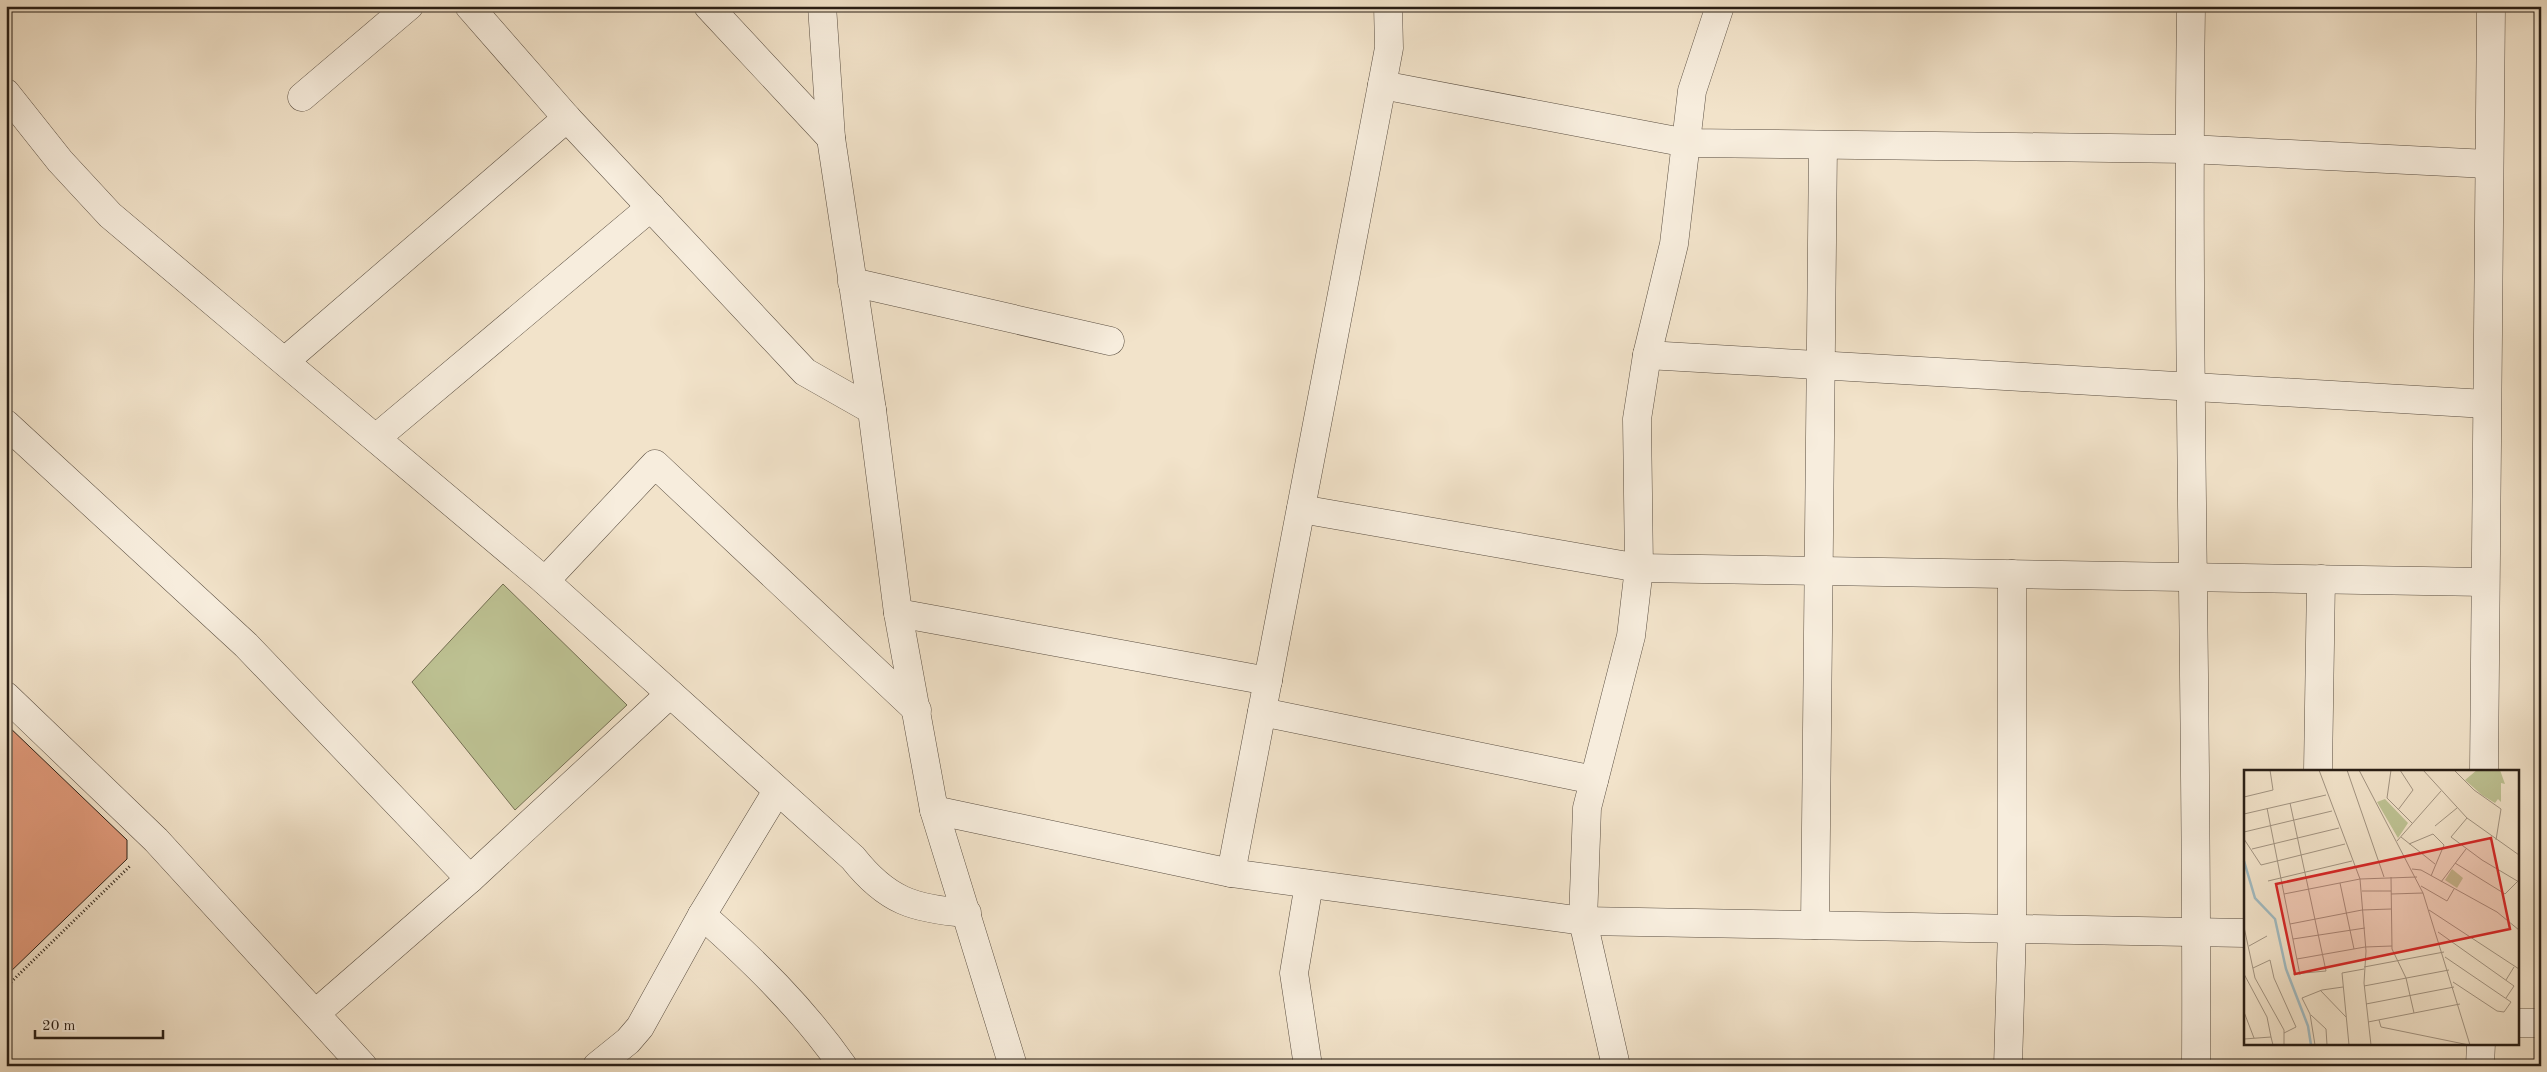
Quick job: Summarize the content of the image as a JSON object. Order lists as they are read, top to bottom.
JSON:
{
  "scale_bar": "20 m"
}
